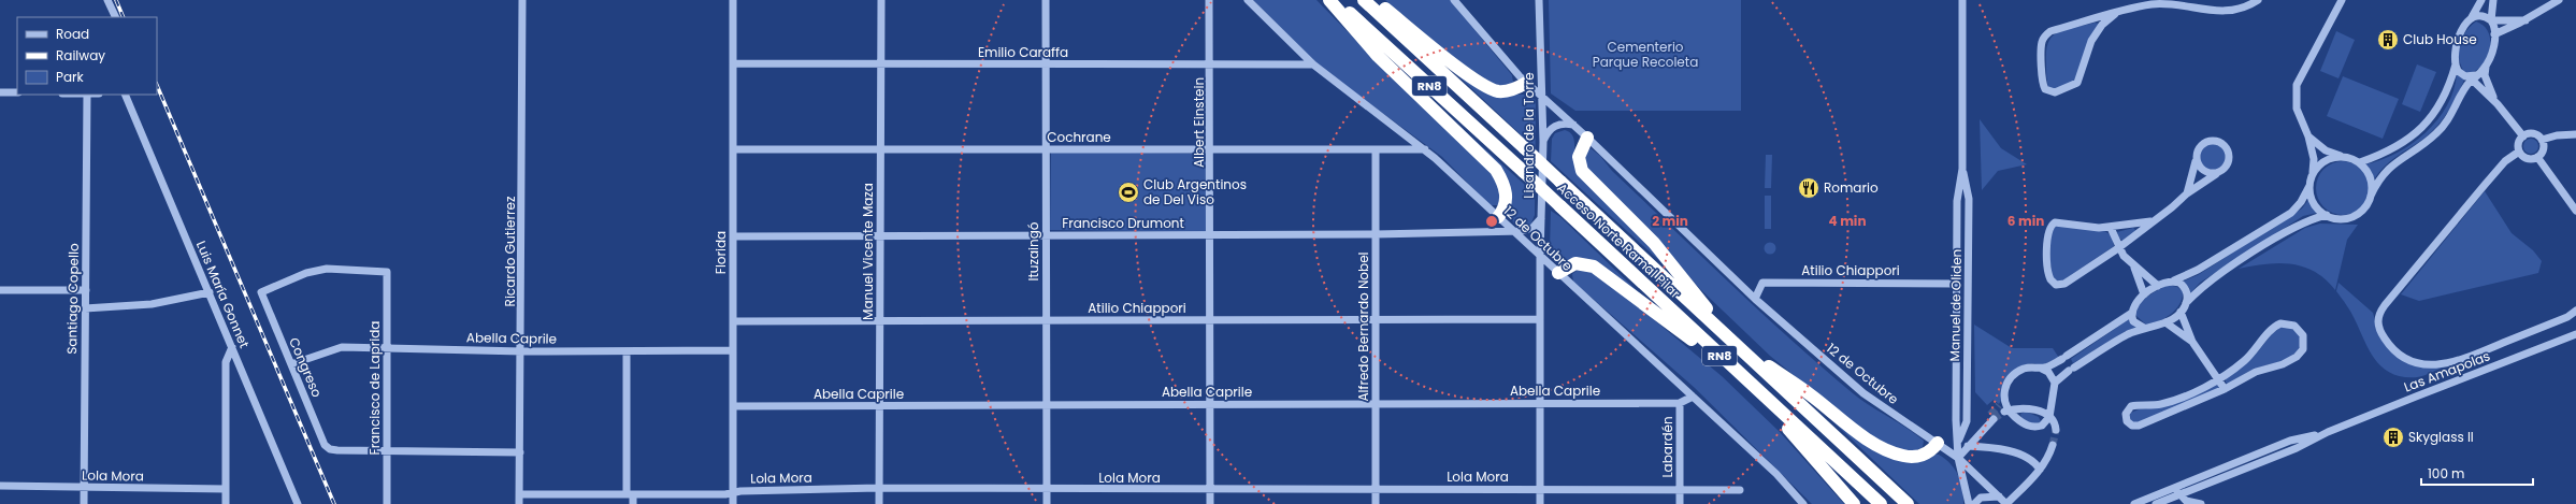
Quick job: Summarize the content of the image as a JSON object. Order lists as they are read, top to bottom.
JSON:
{
  "streets": {
    "highway": ["RN8", "Acceso Norte Ramal Pilar"],
    "street": [
      "Emilio Caraffa",
      "Albert Einstein",
      "Lisandro de la Torre",
      "Cochrane",
      "Francisco Drumont",
      "12 de Octubre",
      "Ricardo Gutierrez",
      "Manuel Vicente Maza",
      "Ituzaingó",
      "Florida",
      "Atilio Chiappori",
      "Luis María Gonnet",
      "Santiago Copello",
      "Manuel de Oliden",
      "Alfredo Bernardo Nobel",
      "Abella Caprile",
      "Congreso",
      "Las Amapolas",
      "Francisco de Laprida",
      "Labardén",
      "Lola Mora"
    ]
  },
  "crossings": [
    ["Emilio Caraffa", "Albert Einstein"],
    ["Emilio Caraffa", "12 de Octubre"],
    ["Emilio Caraffa", "Manuel Vicente Maza"],
    ["Emilio Caraffa", "Ituzaingó"],
    ["Emilio Caraffa", "Florida"],
    ["Albert Einstein", "Cochrane"],
    ["Albert Einstein", "Francisco Drumont"],
    ["Albert Einstein", "Atilio Chiappori"],
    ["Albert Einstein", "Abella Caprile"],
    ["Albert Einstein", "Lola Mora"],
    ["Lisandro de la Torre", "Francisco Drumont"],
    ["Lisandro de la Torre", "12 de Octubre"],
    ["Lisandro de la Torre", "Atilio Chiappori"],
    ["Lisandro de la Torre", "Abella Caprile"],
    ["Lisandro de la Torre", "Lola Mora"],
    ["Cochrane", "12 de Octubre"],
    ["Cochrane", "Manuel Vicente Maza"],
    ["Cochrane", "Ituzaingó"],
    ["Cochrane", "Florida"],
    ["Cochrane", "Alfredo Bernardo Nobel"],
    ["Francisco Drumont", "12 de Octubre"],
    ["Francisco Drumont", "Manuel Vicente Maza"],
    ["Francisco Drumont", "Ituzaingó"],
    ["Francisco Drumont", "Florida"],
    ["Francisco Drumont", "Alfredo Bernardo Nobel"],
    ["12 de Octubre", "Atilio Chiappori"],
    ["12 de Octubre", "Manuel de Oliden"],
    ["12 de Octubre", "Labardén"],
    ["Ricardo Gutierrez", "Abella Caprile"],
    ["Ricardo Gutierrez", "Lola Mora"],
    ["Manuel Vicente Maza", "Atilio Chiappori"],
    ["Manuel Vicente Maza", "Abella Caprile"],
    ["Manuel Vicente Maza", "Lola Mora"],
    ["Ituzaingó", "Atilio Chiappori"],
    ["Ituzaingó", "Abella Caprile"],
    ["Ituzaingó", "Lola Mora"],
    ["Florida", "Atilio Chiappori"],
    ["Florida", "Abella Caprile"],
    ["Florida", "Lola Mora"],
    ["Atilio Chiappori", "Manuel de Oliden"],
    ["Atilio Chiappori", "Alfredo Bernardo Nobel"],
    ["Santiago Copello", "Lola Mora"],
    ["Alfredo Bernardo Nobel", "Abella Caprile"],
    ["Alfredo Bernardo Nobel", "Lola Mora"],
    ["Abella Caprile", "Congreso"],
    ["Abella Caprile", "Francisco de Laprida"],
    ["Abella Caprile", "Labardén"],
    ["Congreso", "Francisco de Laprida"],
    ["Labardén", "Lola Mora"]
  ],
  "parks": ["Cementerio Parque Recoleta"],
  "places": {
    "building": ["Club House", "Skyglass II"],
    "restaurant": ["Romario"],
    "sports": ["Club Argentinos de Del Viso"]
  },
  "legend": ["Road", "Railway", "Park"],
  "scale_bar": "100 m",
  "rings": ["2 min", "4 min", "6 min"]
}
